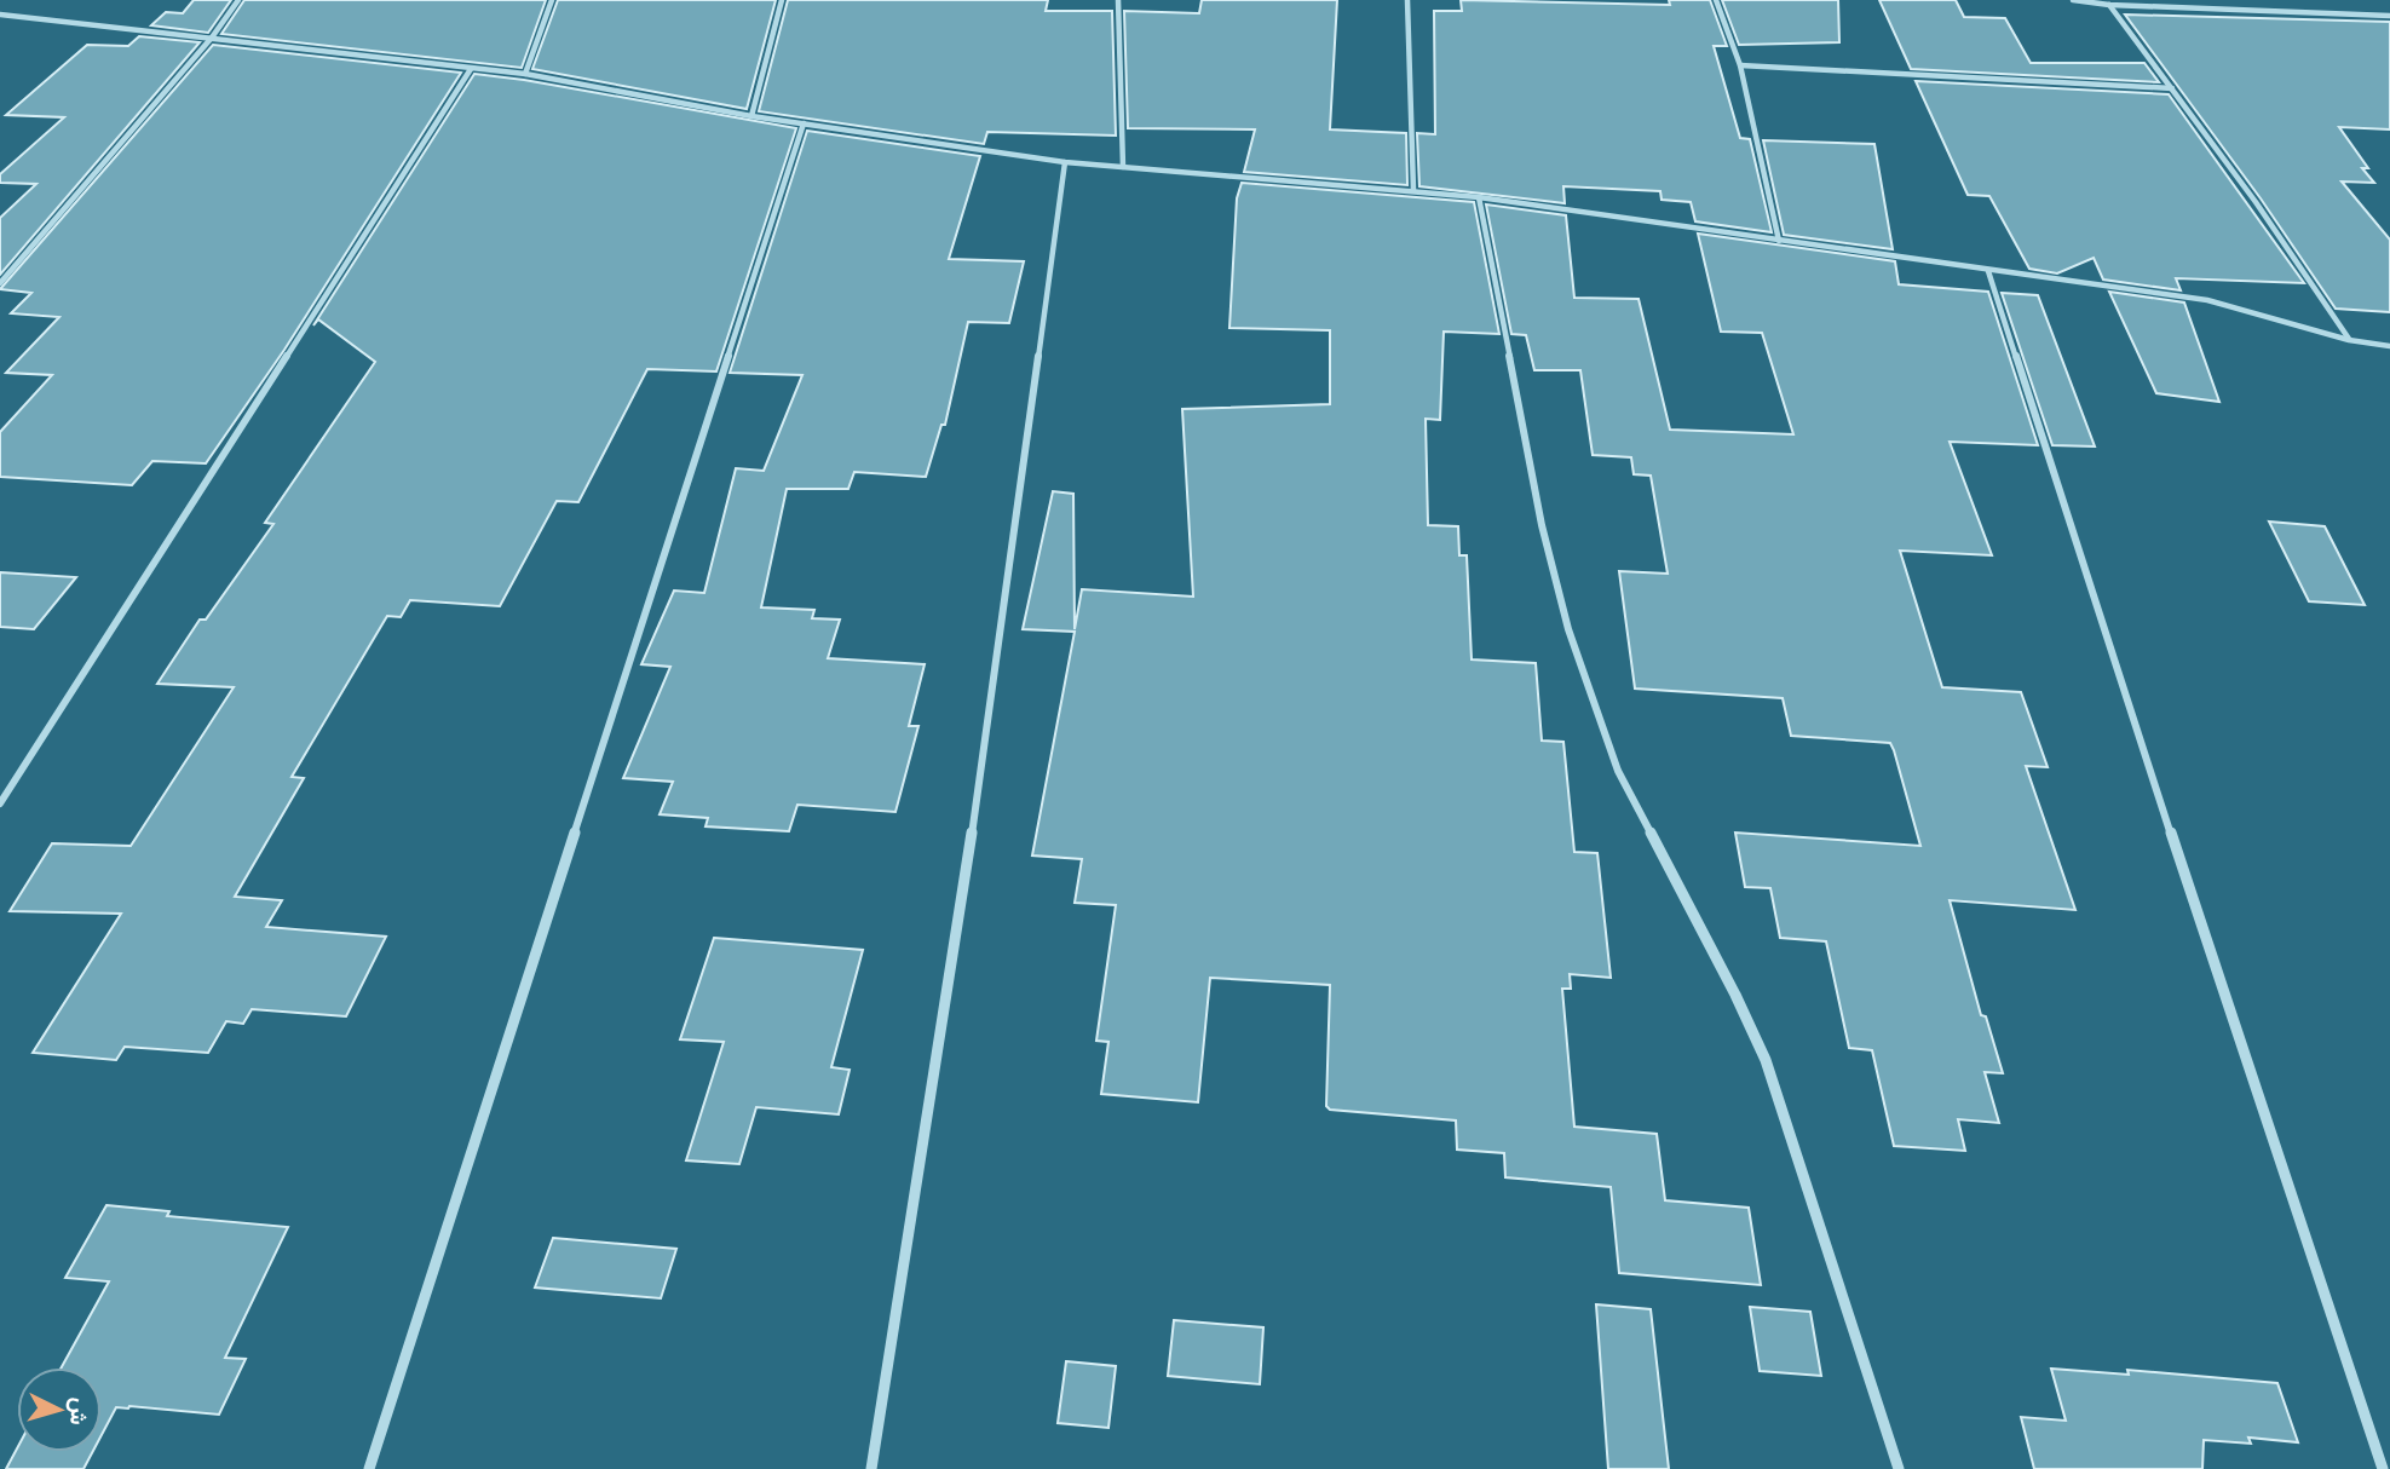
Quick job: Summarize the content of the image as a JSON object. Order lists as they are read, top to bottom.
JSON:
{
  "north": "right"
}
